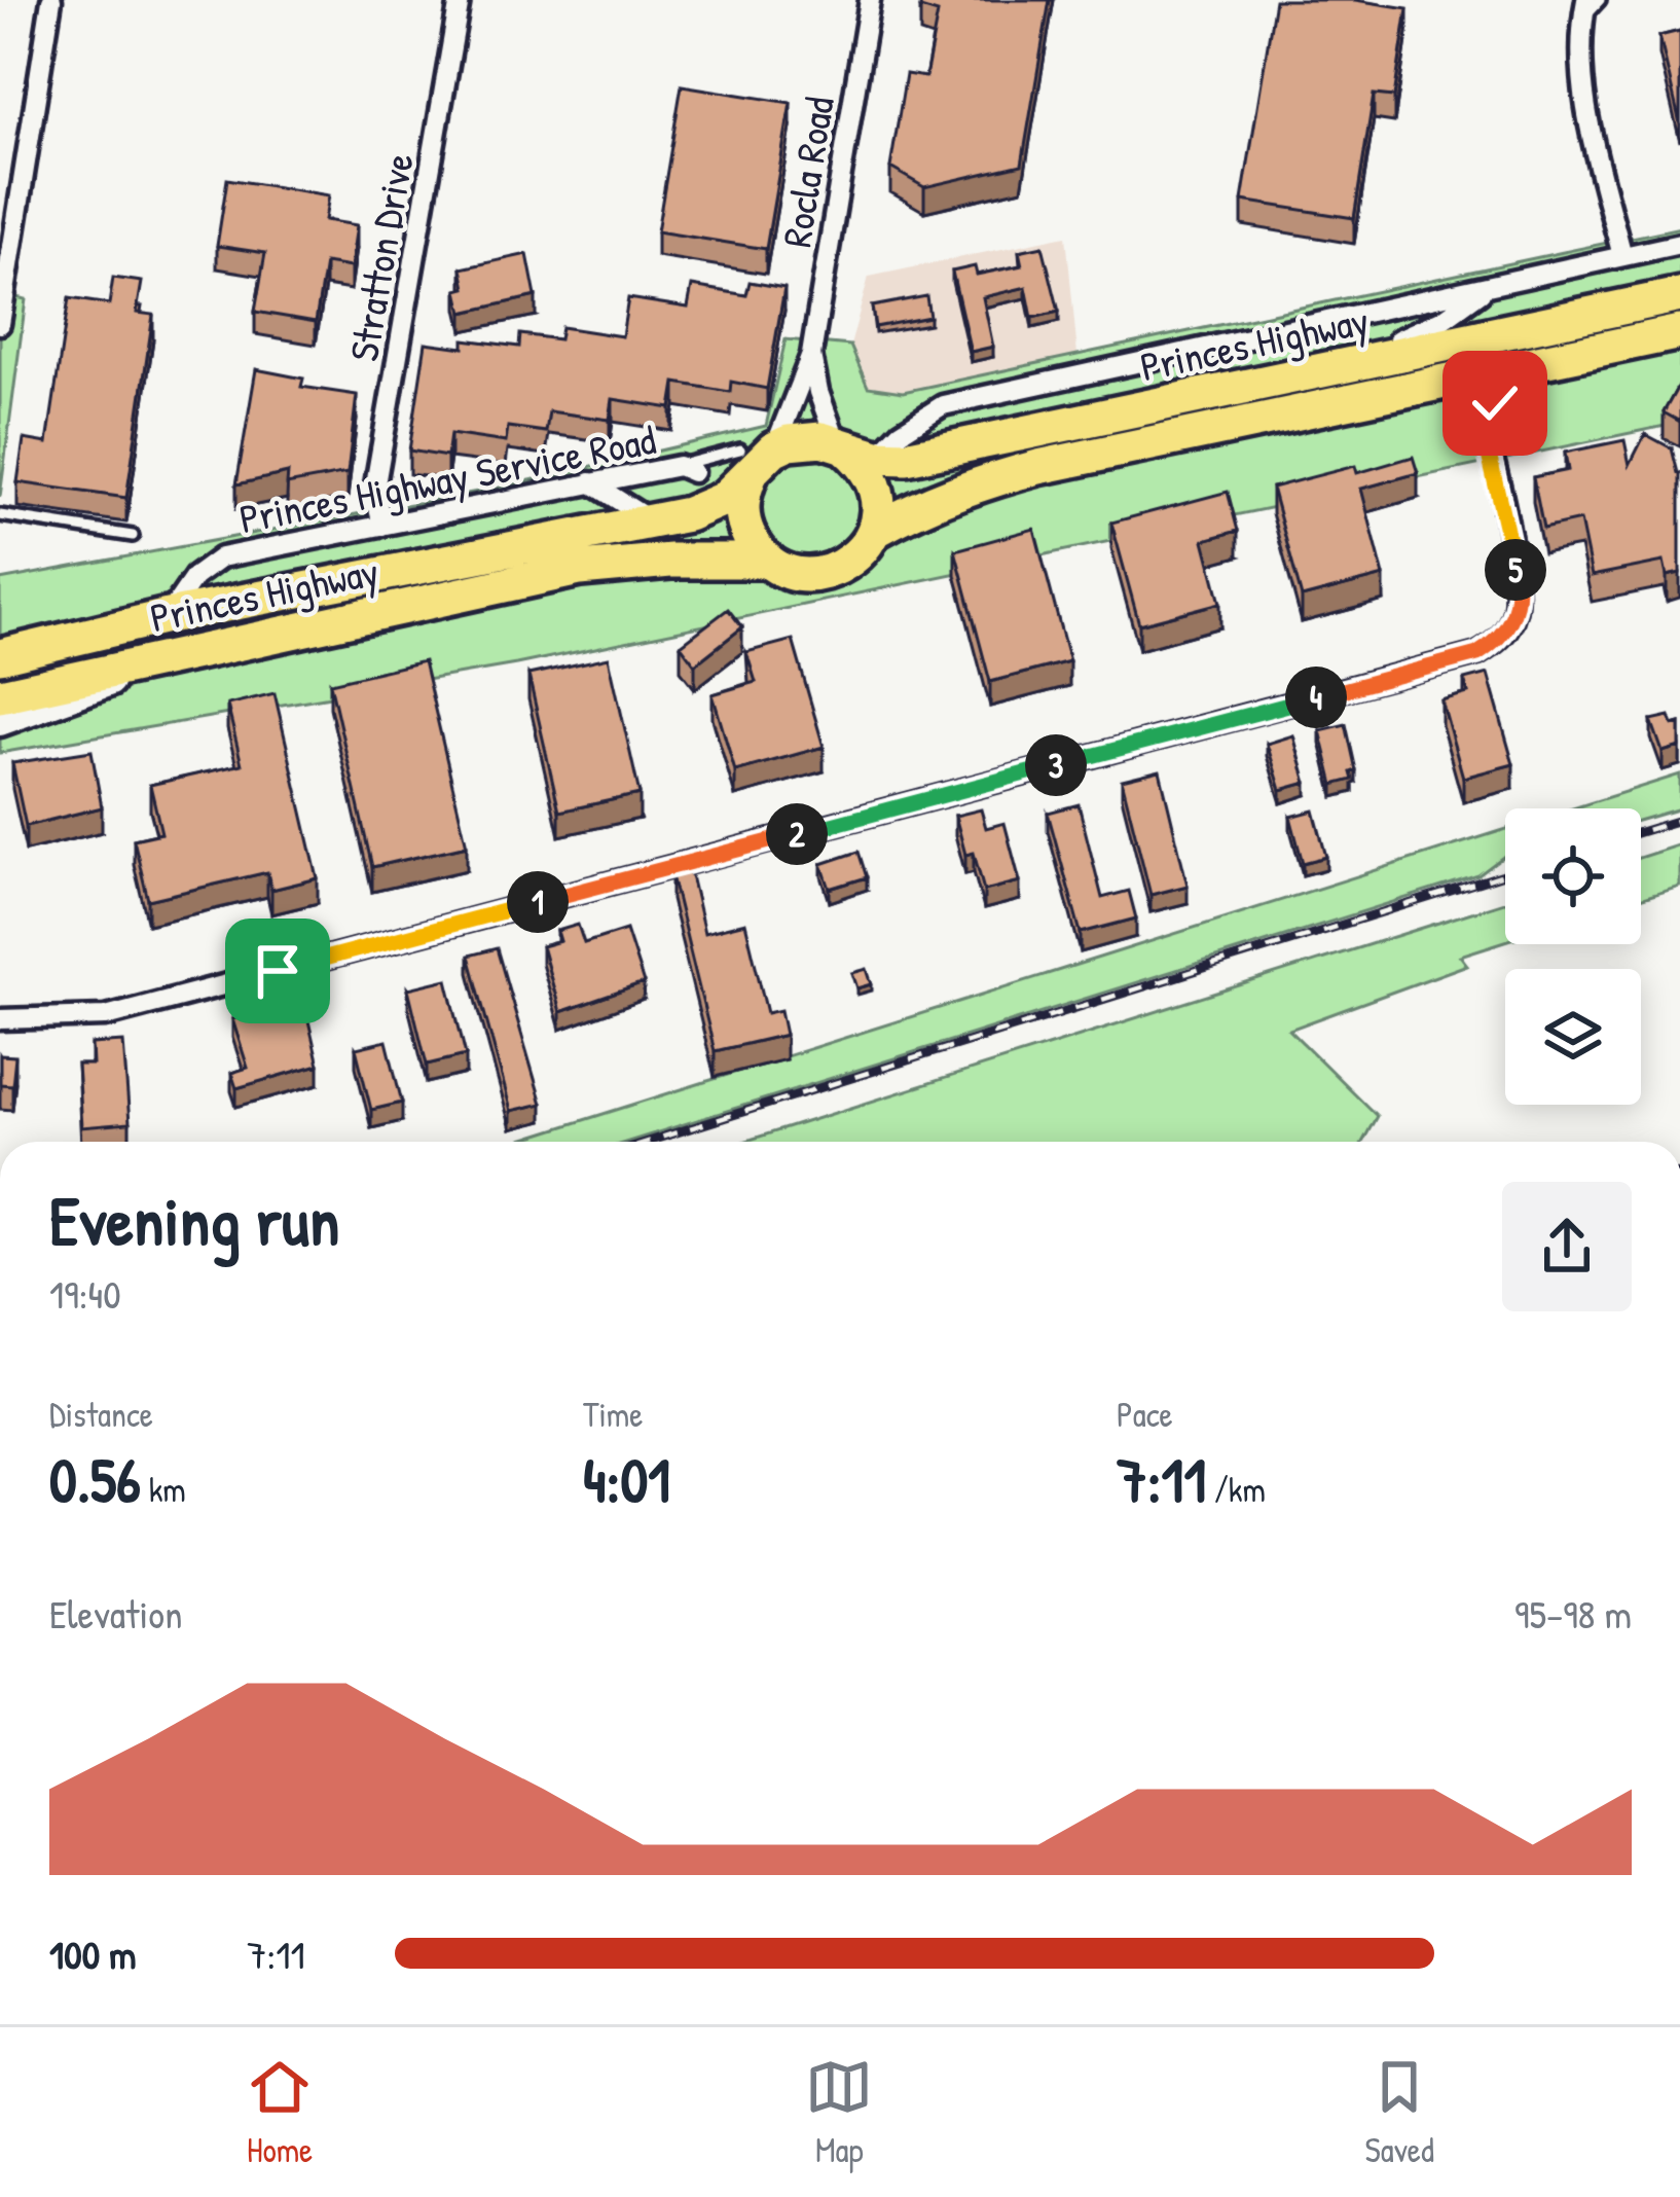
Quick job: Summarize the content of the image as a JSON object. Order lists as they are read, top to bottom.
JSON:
{
  "streets": {
    "highway": ["Princes Highway"],
    "street": ["Rocla Road", "Stratton Drive", "Princes Highway Service Road"]
  },
  "crossings": [
    ["Rocla Road", "Princes Highway"],
    ["Stratton Drive", "Princes Highway Service Road"],
    ["Princes Highway", "Princes Highway Service Road"]
  ],
  "page": {
    "pins": [
      "5",
      "4",
      "3",
      "2",
      "1"
    ],
    "heading": ["Evening run", "19:40"],
    "stats": [
      ["Distance", "0.56 km"],
      ["Time", "4:01"],
      ["Pace", "7:11 /km"]
    ],
    "chart": ["Elevation", "95–98 m"],
    "list": [
      {
        "name": "100 m",
        "note": "7:11"
      }
    ],
    "tabs": ["Home", "Map", "Saved"]
  }
}
